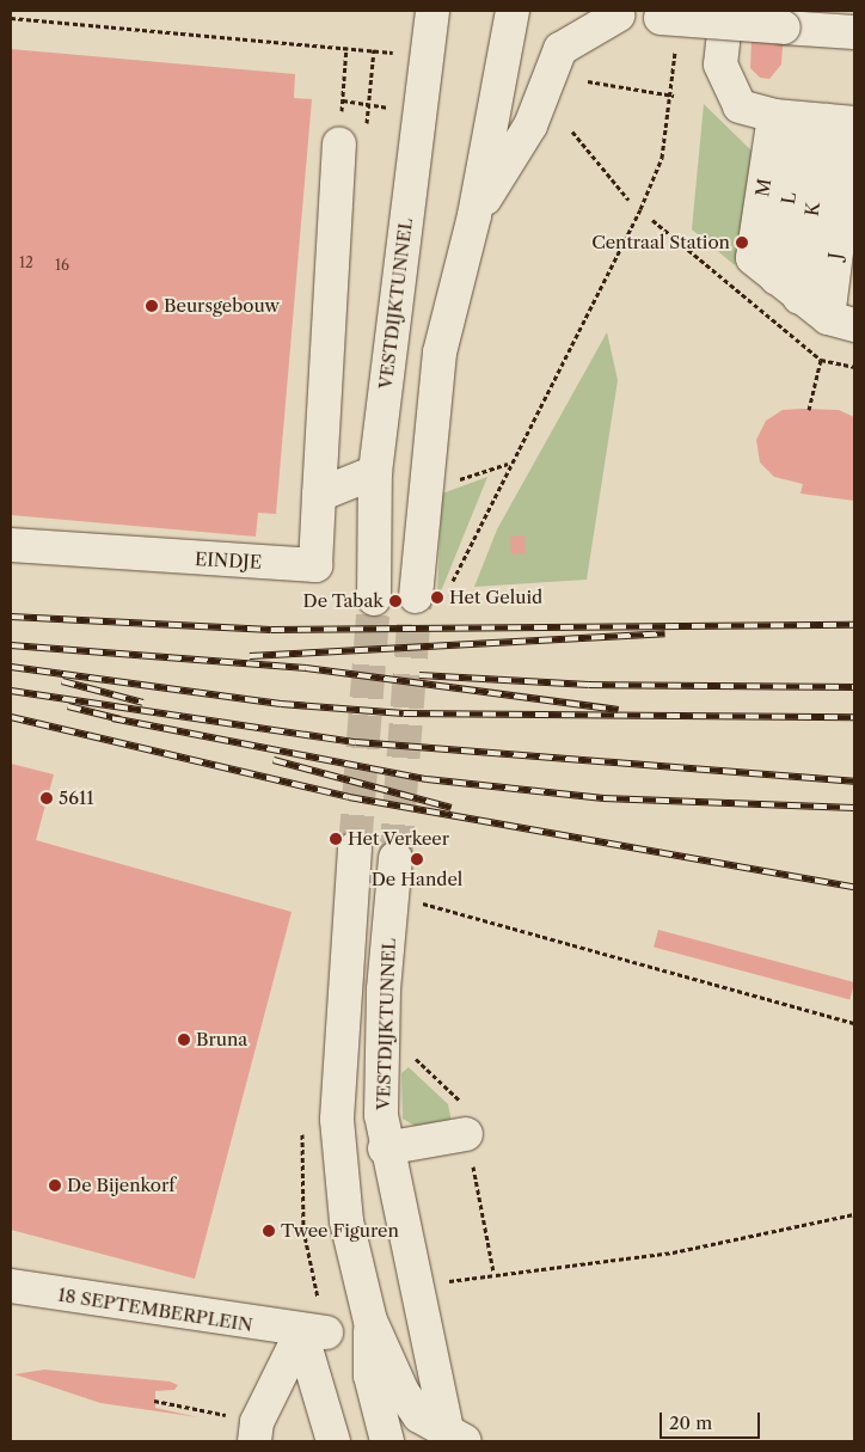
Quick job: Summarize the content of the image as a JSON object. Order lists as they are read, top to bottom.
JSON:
{
  "streets": {
    "street": [
      "L",
      "J",
      "VESTDIJKTUNNEL",
      "EINDJE",
      "18 SEPTEMBERPLEIN"
    ]
  },
  "crossings": [
    ["L", "J"]
  ],
  "places": [
    "Centraal Station",
    "Beursgebouw",
    "Het Geluid",
    "De Tabak",
    "5611",
    "Het Verkeer",
    "De Handel",
    "Bruna",
    "De Bijenkorf",
    "Twee Figuren"
  ],
  "house_numbers": ["12", "16"],
  "scale_bar": "20 m"
}
